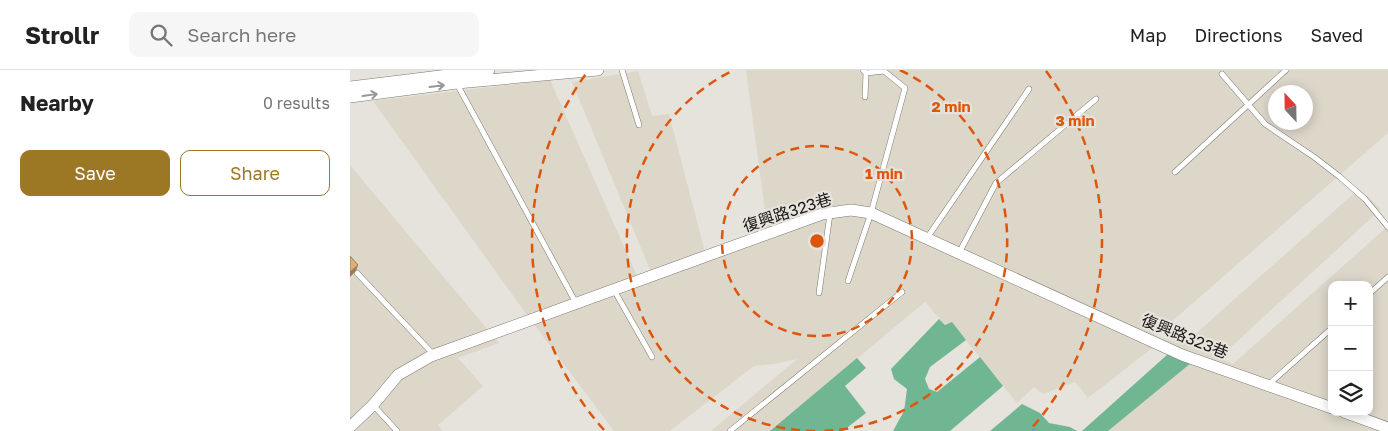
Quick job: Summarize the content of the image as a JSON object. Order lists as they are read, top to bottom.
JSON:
{
  "streets": {
    "street": ["復興路323巷"]
  },
  "north": "top",
  "page": {
    "header": "Strollr",
    "search": "Search here",
    "nav": ["Map", "Directions", "Saved"],
    "heading": ["Nearby", "0 results"],
    "buttons": ["Save", "Share"],
    "map_buttons": ["+", "−"]
  },
  "rings": ["2 min", "3 min", "1 min"]
}
